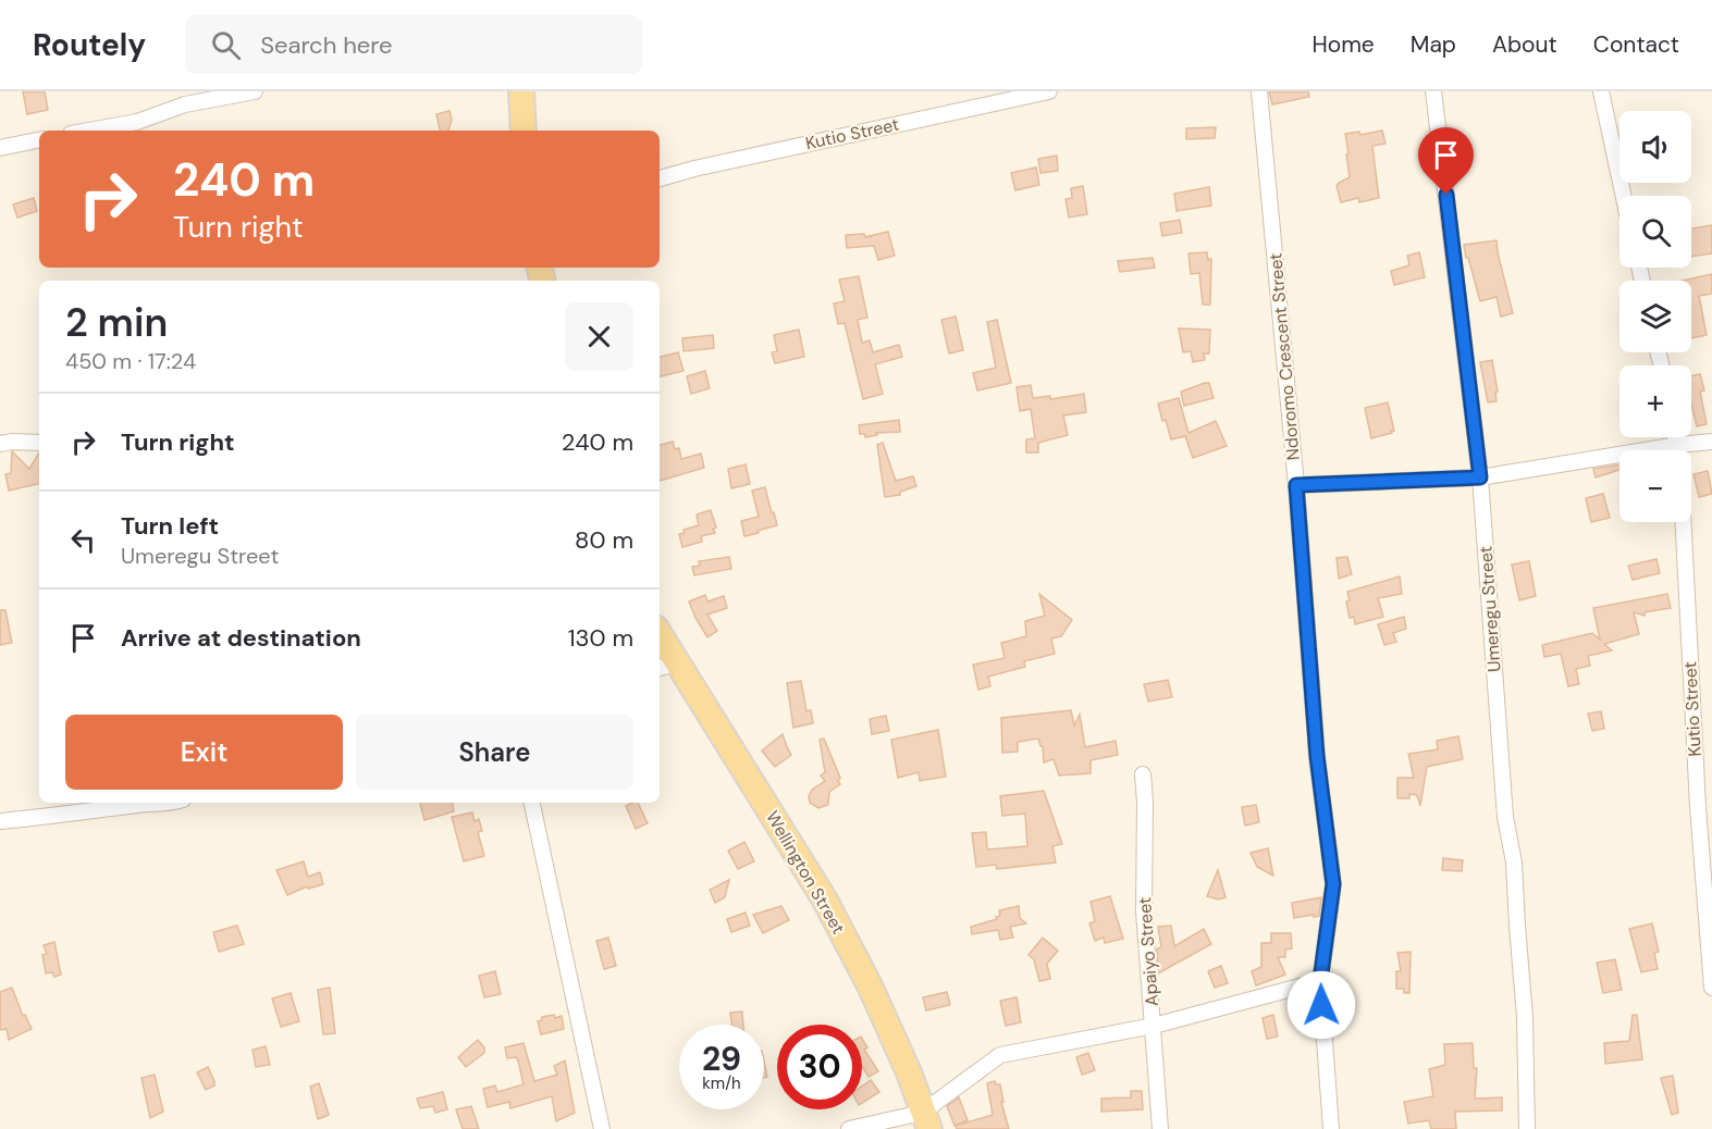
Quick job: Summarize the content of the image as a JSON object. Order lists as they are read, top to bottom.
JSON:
{
  "streets": {
    "main road": ["Wellington Street"],
    "street": [
      "Kutio Street",
      "Ndoromo Crescent Street",
      "Umeregu Street",
      "Apaiyo Street"
    ]
  },
  "page": {
    "header": "Routely",
    "search": "Search here",
    "nav": [
      "Home",
      "Map",
      "About",
      "Contact"
    ],
    "map_buttons": ["+", "−"],
    "turn": ["240 m", "Turn right"],
    "heading": ["2 min", "450 m · 17:24"],
    "list": [
      {
        "name": "Turn right",
        "value": "240 m"
      },
      {
        "name": "Turn left",
        "note": "Umeregu Street",
        "value": "80 m"
      },
      {
        "name": "Arrive at destination",
        "value": "130 m"
      }
    ],
    "buttons": ["Exit", "Share"],
    "speed": "29 km/h",
    "limit": "30"
  }
}
